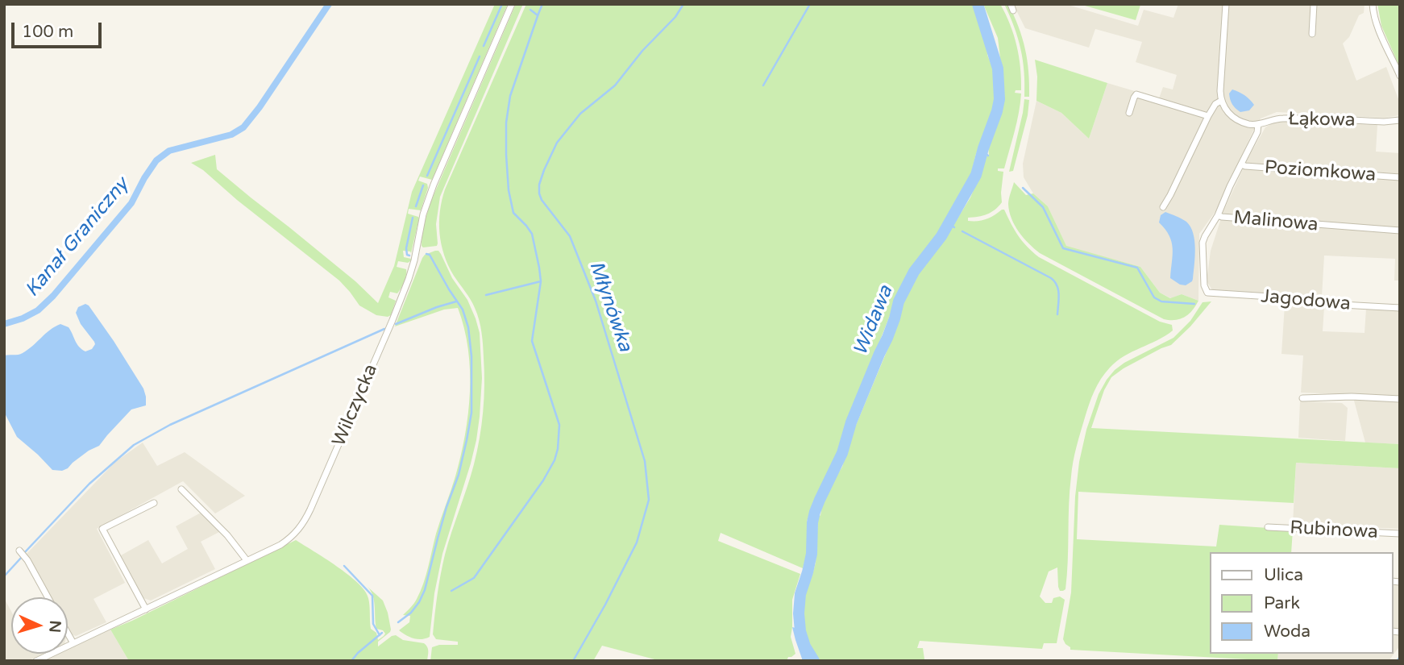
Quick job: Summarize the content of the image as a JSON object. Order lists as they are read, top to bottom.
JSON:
{
  "streets": {
    "street": [
      "Łąkowa",
      "Poziomkowa",
      "Malinowa",
      "Jagodowa",
      "Wilczycka",
      "Rubinowa"
    ]
  },
  "crossings": [
    ["Łąkowa", "Malinowa"],
    ["Poziomkowa", "Malinowa"],
    ["Malinowa", "Jagodowa"]
  ],
  "water": ["Kanał Graniczny", "Młynówka", "Widawa"],
  "legend": ["Ulica", "Park", "Woda"],
  "scale_bar": "100 m",
  "north": "right"
}
